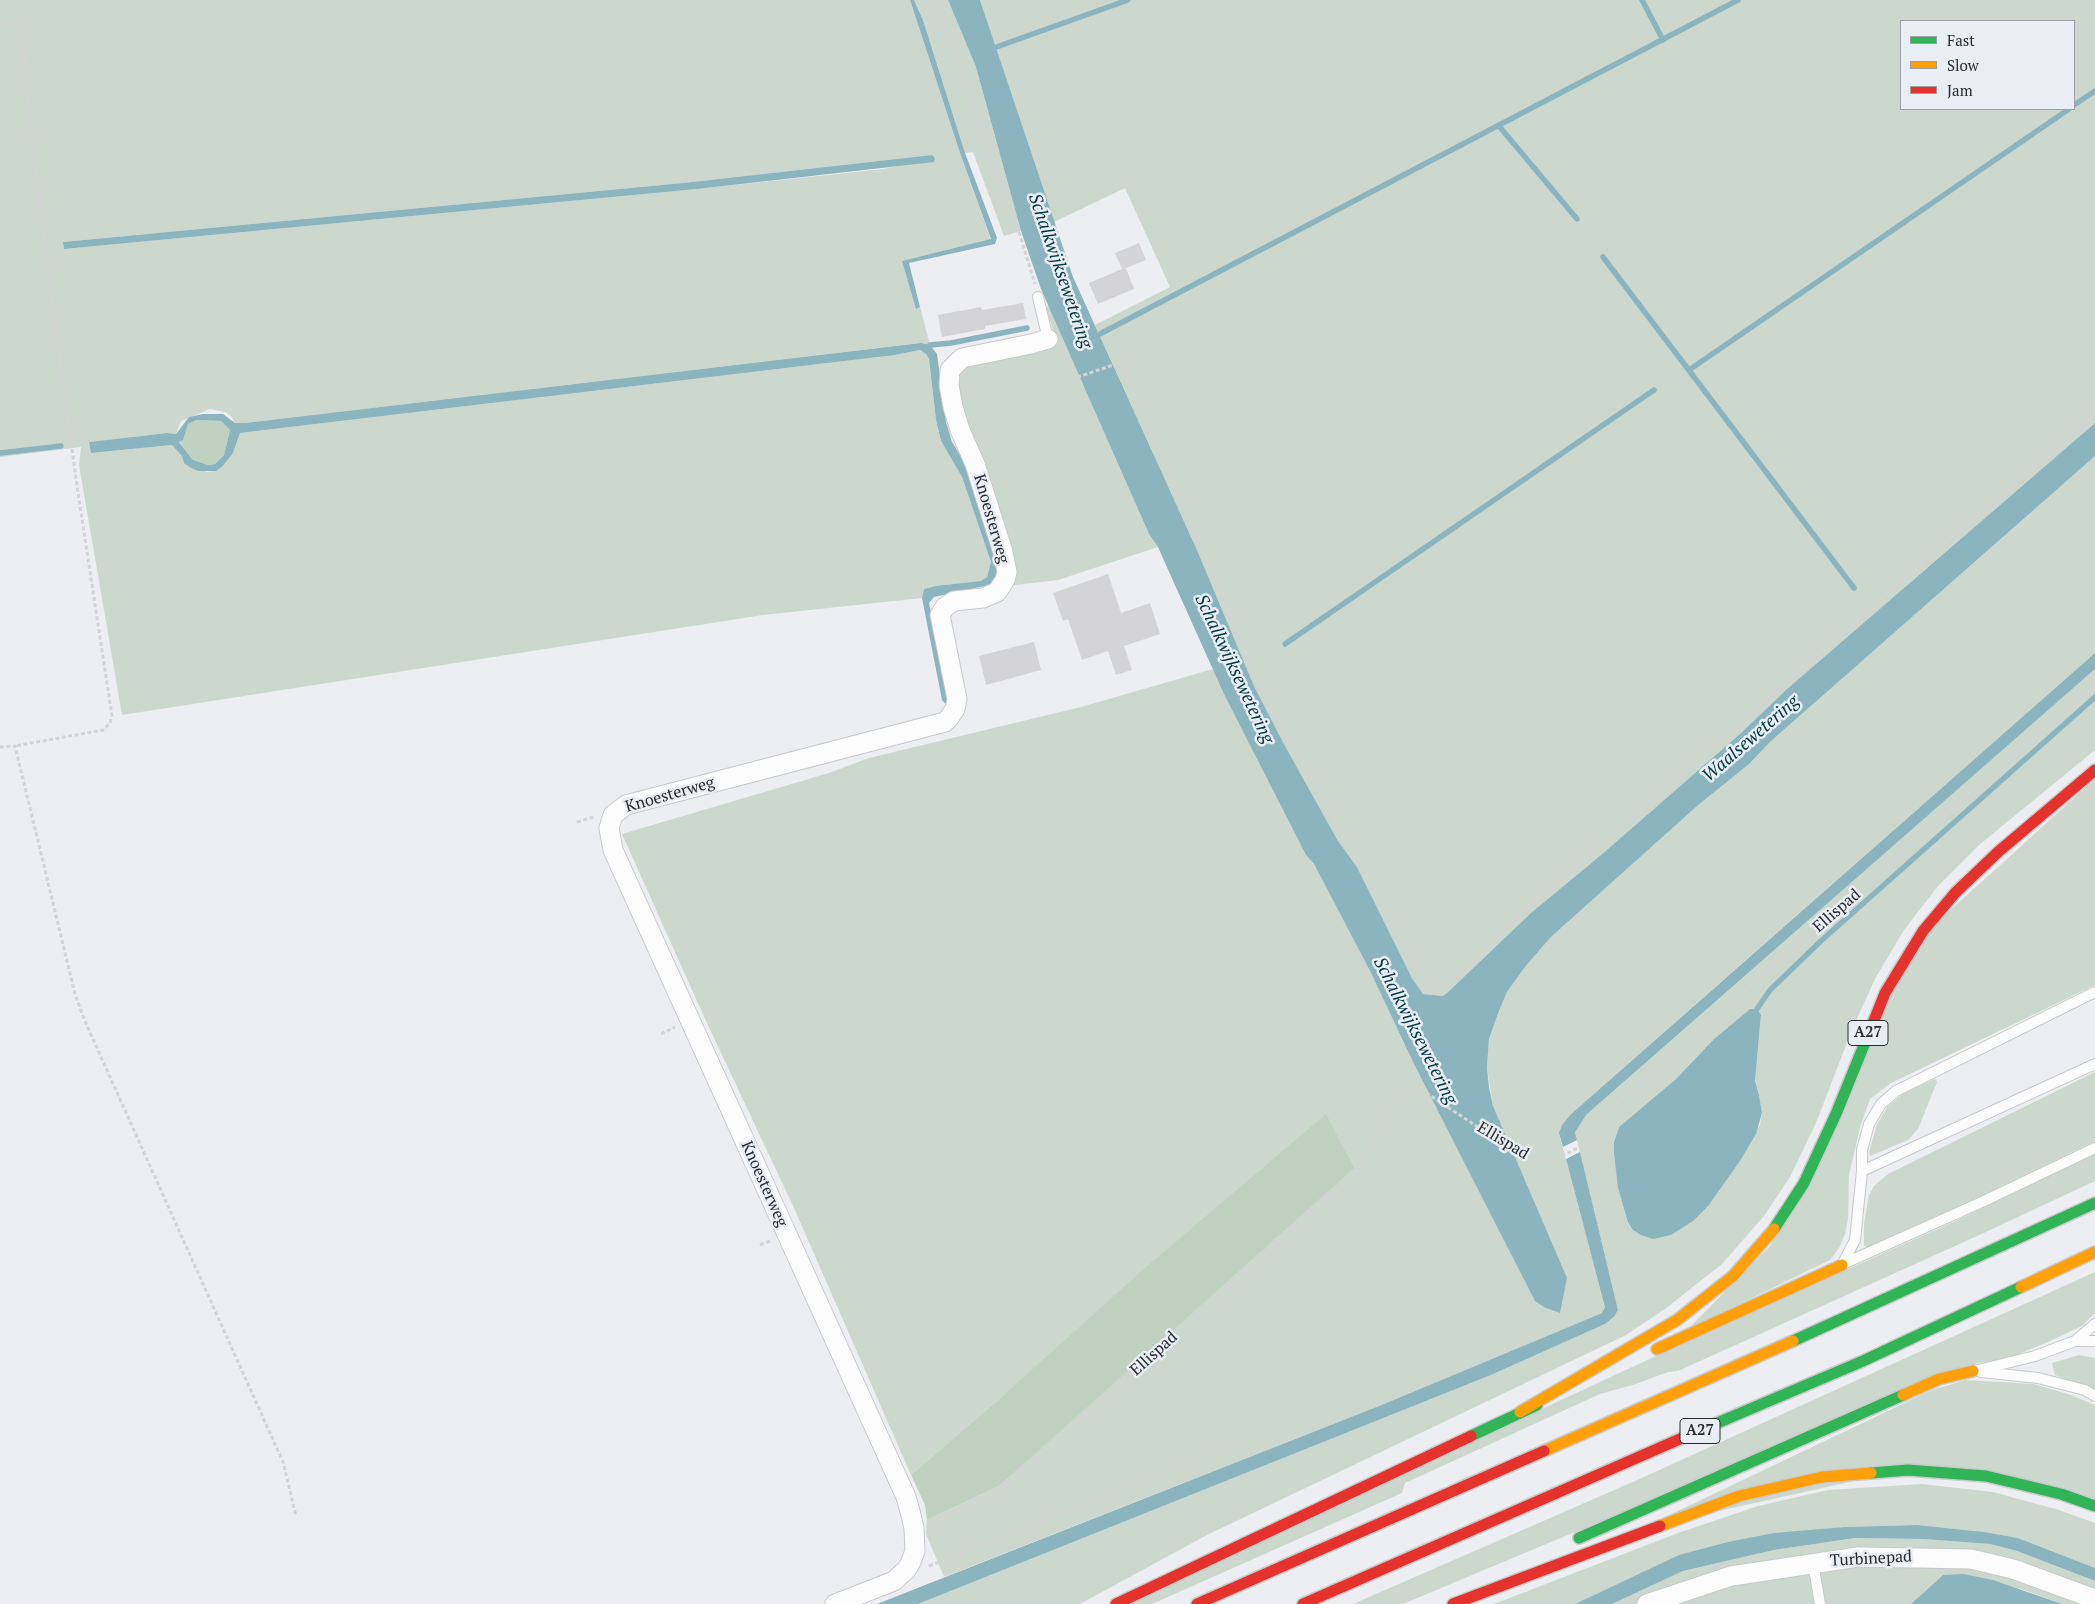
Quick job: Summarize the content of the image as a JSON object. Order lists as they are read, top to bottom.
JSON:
{
  "streets": {
    "highway": ["A27"],
    "street": ["Knoesterweg", "Turbinepad"],
    "path": ["Ellispad"]
  },
  "crossings": [
    ["Knoesterweg", "Ellispad"]
  ],
  "water": ["Schalkwijksewetering", "Waalsewetering"],
  "legend": ["Fast", "Slow", "Jam"]
}
